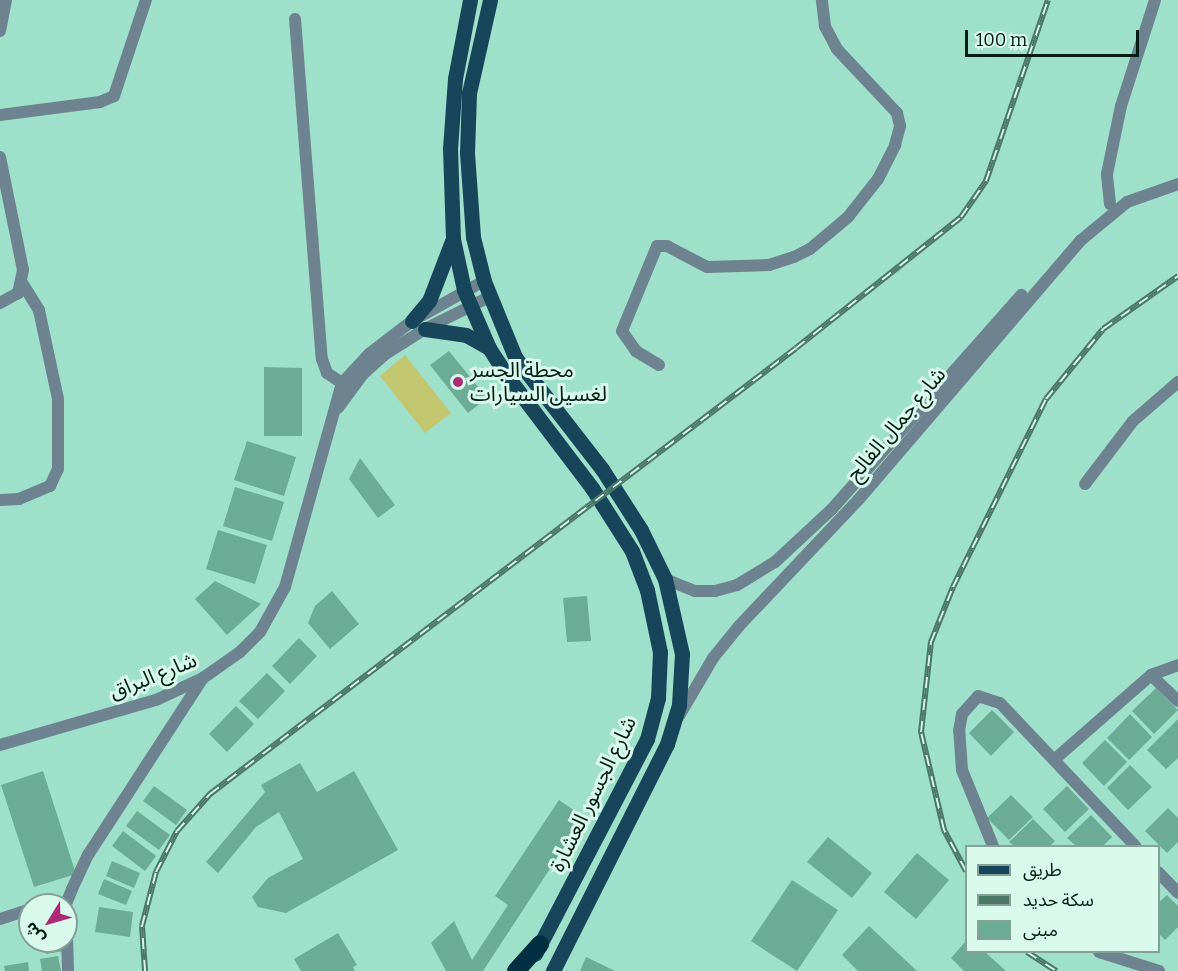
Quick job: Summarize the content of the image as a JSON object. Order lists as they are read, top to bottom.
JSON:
{
  "streets": {
    "main road": ["شارع الجسور العشارة"],
    "street": ["شارع جمال الفالح", "شارع البراق"]
  },
  "crossings": [
    ["شارع جمال الفالح", "شارع الجسور العشارة"],
    ["شارع البراق", "شارع الجسور العشارة"]
  ],
  "places": ["محطة الجسر لغسيل السيارات"],
  "legend": ["طريق", "سكة حديد", "مبنى"],
  "scale_bar": "100 m",
  "north": "bottom left"
}
